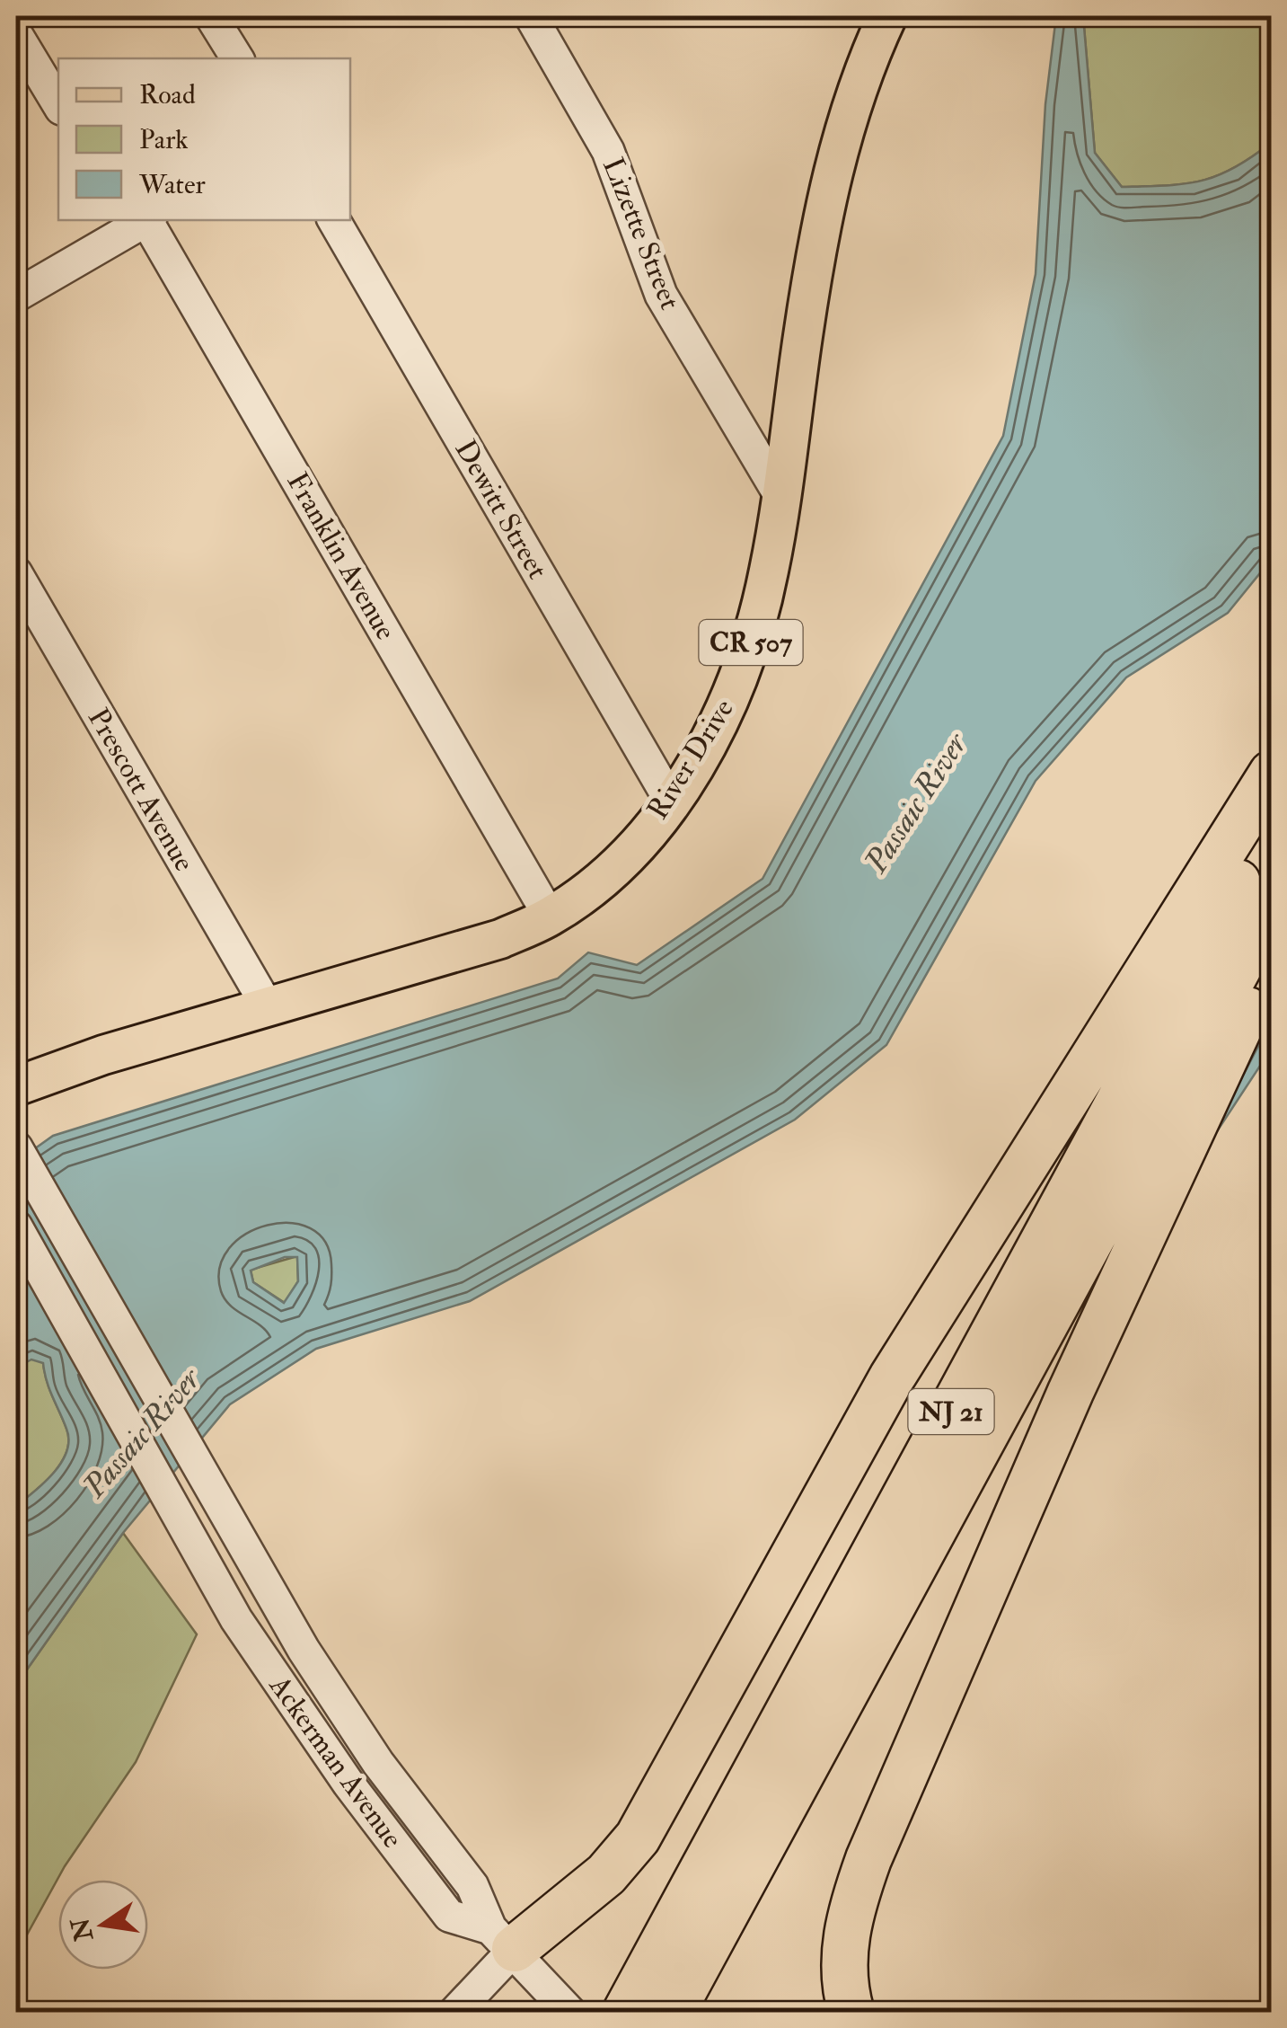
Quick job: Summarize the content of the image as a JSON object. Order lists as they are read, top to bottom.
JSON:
{
  "streets": {
    "highway": ["NJ 21"],
    "main road": ["CR 507", "River Drive"],
    "street": [
      "Lizette Street",
      "Dewitt Street",
      "Franklin Avenue",
      "Prescott Avenue",
      "Ackerman Avenue"
    ]
  },
  "crossings": [
    ["Lizette Street", "River Drive"],
    ["Dewitt Street", "River Drive"],
    ["Franklin Avenue", "River Drive"],
    ["River Drive", "Prescott Avenue"]
  ],
  "water": ["Passaic River"],
  "legend": ["Road", "Park", "Water"],
  "north": "left"
}
